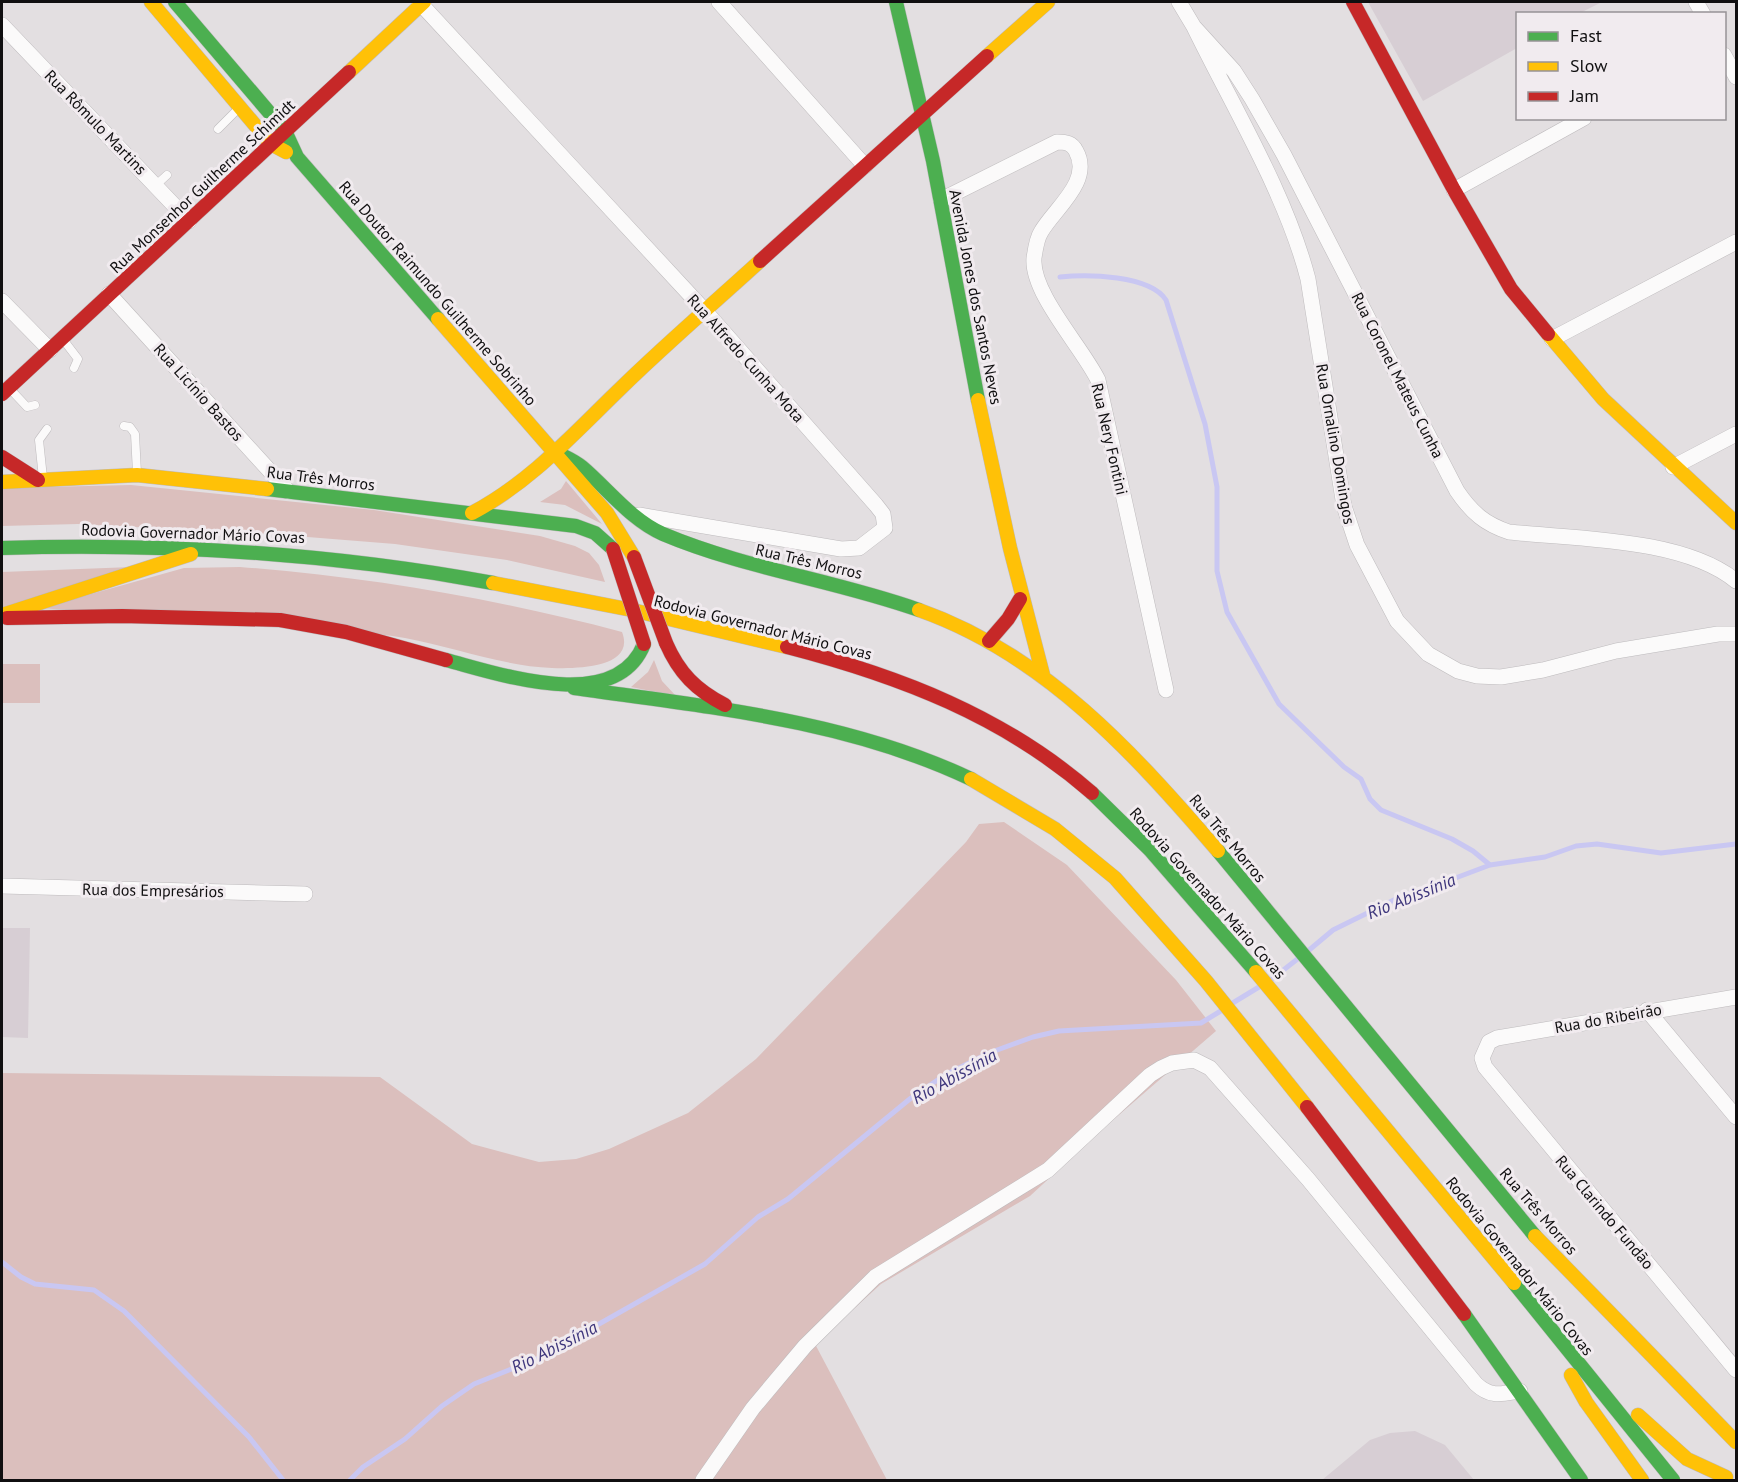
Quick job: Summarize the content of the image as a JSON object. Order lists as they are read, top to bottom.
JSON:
{
  "streets": {
    "main road": [
      "Rua Monsenhor Guilherme Schimidt",
      "Rua Doutor Raimundo Guilherme Sobrinho",
      "Avenida Jones dos Santos Neves",
      "Rua Três Morros",
      "Rodovia Governador Mário Covas"
    ],
    "street": [
      "Rua Rômulo Martins",
      "Rua Alfredo Cunha Mota",
      "Rua Coronel Mateus Cunha",
      "Rua Licínio Bastos",
      "Rua Nery Fontini",
      "Rua Ornalino Domingos",
      "Rua dos Empresários",
      "Rua do Ribeirão",
      "Rua Clarindo Fundão"
    ]
  },
  "crossings": [
    ["Rua Rômulo Martins", "Rua Monsenhor Guilherme Schimidt"],
    ["Rua Monsenhor Guilherme Schimidt", "Rua Doutor Raimundo Guilherme Sobrinho"],
    ["Rua Monsenhor Guilherme Schimidt", "Rua Alfredo Cunha Mota"],
    ["Rua Monsenhor Guilherme Schimidt", "Rua Licínio Bastos"],
    ["Rua Doutor Raimundo Guilherme Sobrinho", "Rua Três Morros"],
    ["Avenida Jones dos Santos Neves", "Rua Nery Fontini"],
    ["Avenida Jones dos Santos Neves", "Rua Três Morros"],
    ["Rua Alfredo Cunha Mota", "Rua Três Morros"],
    ["Rua Coronel Mateus Cunha", "Rua Ornalino Domingos"],
    ["Rua Licínio Bastos", "Rua Três Morros"],
    ["Rua do Ribeirão", "Rua Clarindo Fundão"]
  ],
  "water": ["Rio Abissínia"],
  "legend": ["Fast", "Slow", "Jam"]
}
